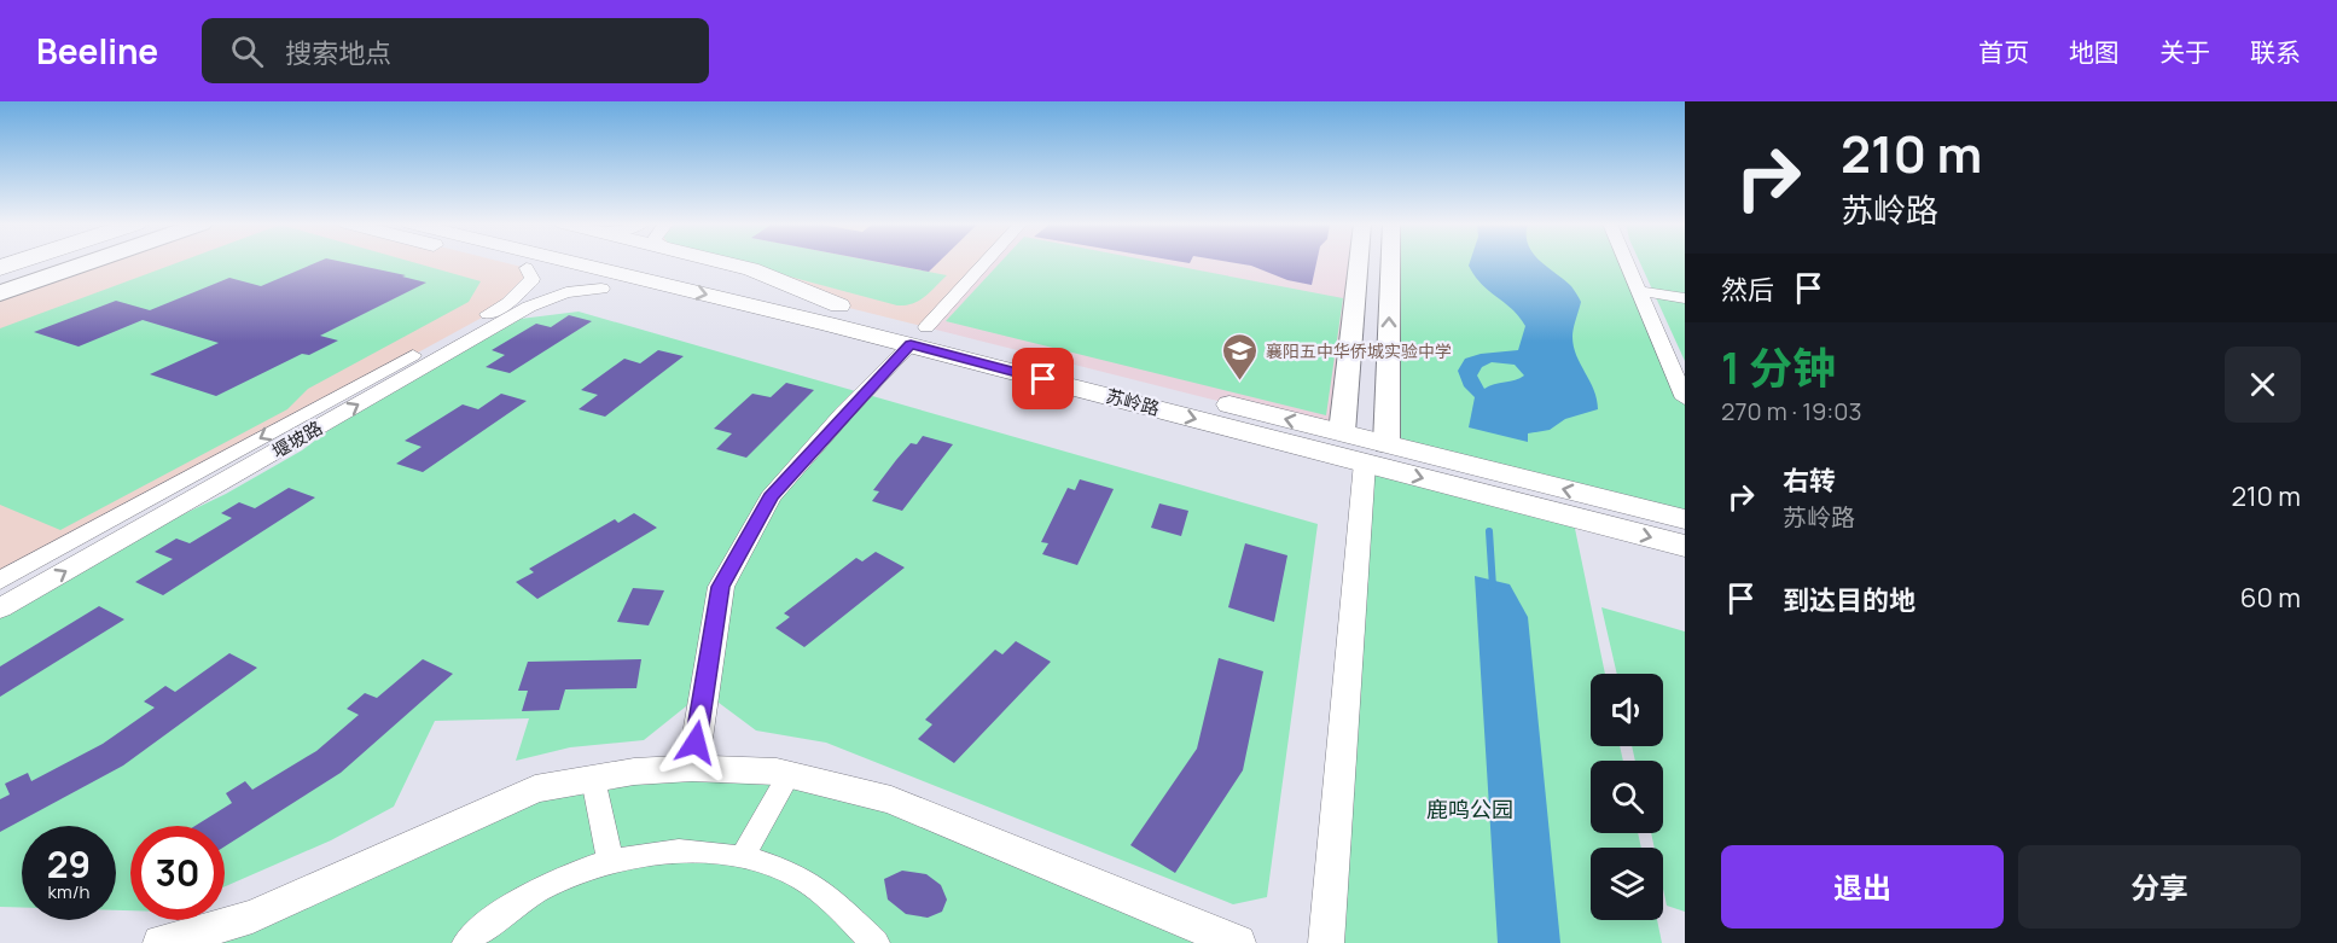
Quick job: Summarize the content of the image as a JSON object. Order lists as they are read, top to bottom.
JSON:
{
  "streets": {
    "main road": ["苏岭路"],
    "street": ["堰坡路"]
  },
  "parks": ["鹿鸣公园"],
  "places": {
    "school or university": ["襄阳五中华侨城实验中学"]
  },
  "page": {
    "header": "Beeline",
    "search": "搜索地点",
    "nav": [
      "首页",
      "地图",
      "关于",
      "联系"
    ],
    "turn": ["210 m", "苏岭路"],
    "then": "然后",
    "heading": ["1 分钟", "270 m · 19:03"],
    "list": [
      {
        "name": "右转",
        "note": "苏岭路",
        "value": "210 m"
      },
      {
        "name": "到达目的地",
        "value": "60 m"
      }
    ],
    "speed": "29 km/h",
    "limit": "30",
    "buttons": ["退出", "分享"]
  }
}
